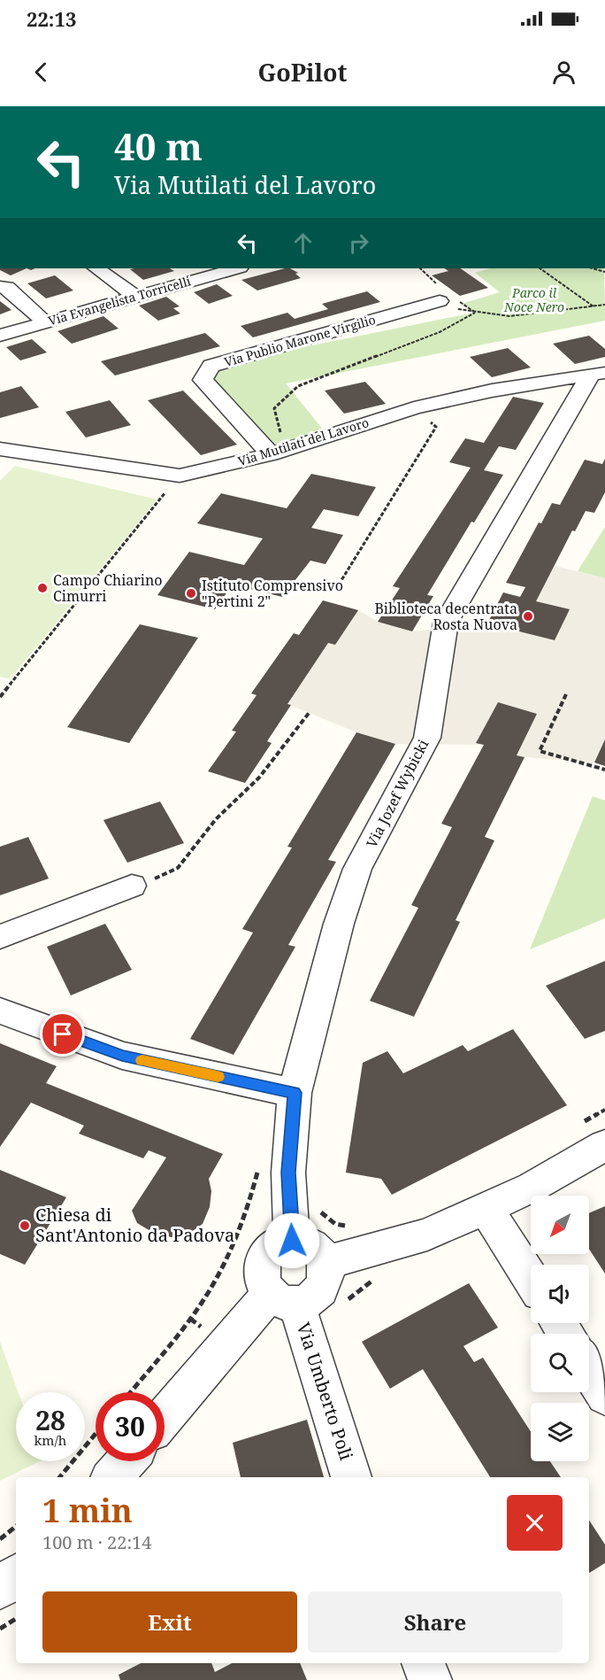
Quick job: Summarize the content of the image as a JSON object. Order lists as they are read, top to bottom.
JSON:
{
  "streets": {
    "street": [
      "Via Evangelista Torricelli",
      "Via Publio Marone Virgilio",
      "Via Mutilati del Lavoro",
      "Via Jozef Wybicki",
      "Via Umberto Poli"
    ]
  },
  "crossings": [
    ["Via Publio Marone Virgilio", "Via Mutilati del Lavoro"],
    ["Via Mutilati del Lavoro", "Via Jozef Wybicki"],
    ["Via Jozef Wybicki", "Via Umberto Poli"]
  ],
  "parks": ["Parco il Noce Nero"],
  "places": [
    "Campo Chiarino Cimurri",
    "Istituto Comprensivo \"Pertini 2\"",
    "Biblioteca decentrata Rosta Nuova",
    "Chiesa di Sant'Antonio da Padova"
  ],
  "north": "bottom left",
  "page": {
    "status": "22:13",
    "header": "GoPilot",
    "turn": ["40 m", "Via Mutilati del Lavoro"],
    "speed": "28 km/h",
    "limit": "30",
    "heading": ["1 min", "100 m · 22:14"],
    "buttons": ["Exit", "Share"]
  }
}
